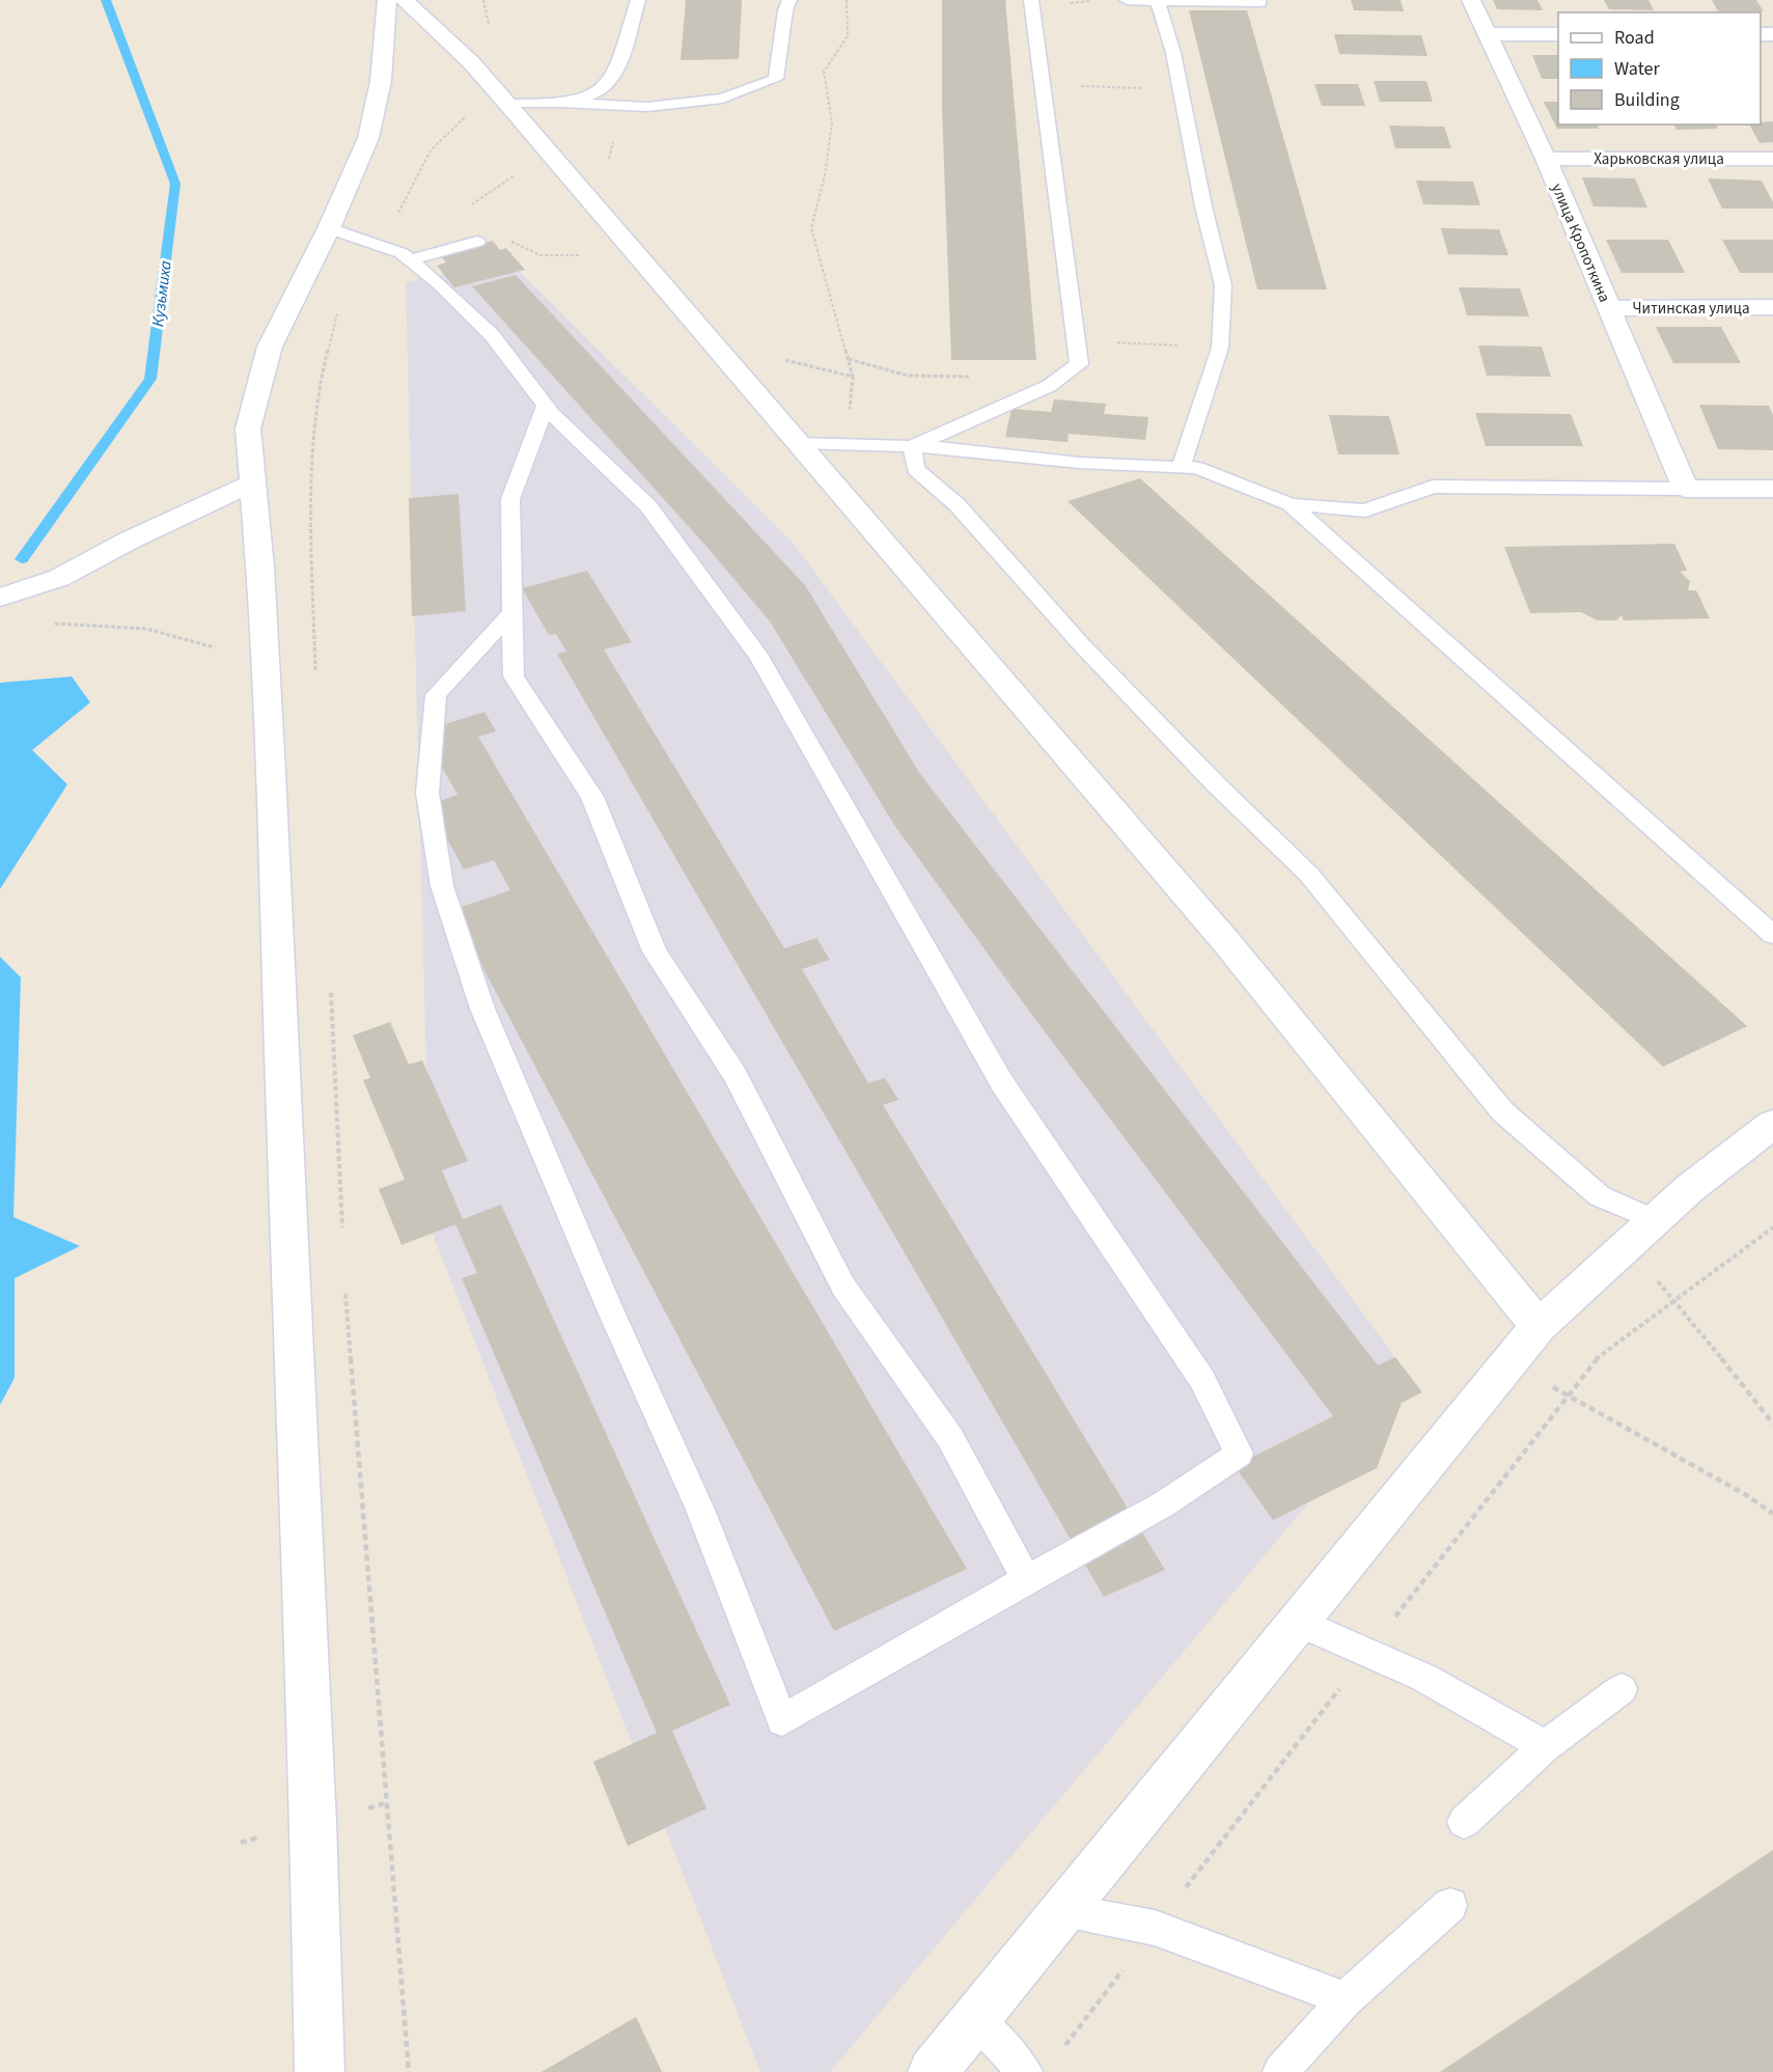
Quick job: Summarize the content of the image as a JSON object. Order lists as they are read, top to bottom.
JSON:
{
  "streets": {
    "street": ["Харьковская улица", "улица Кропоткина", "Читинская улица"]
  },
  "crossings": [
    ["Харьковская улица", "улица Кропоткина"],
    ["улица Кропоткина", "Читинская улица"]
  ],
  "water": ["Кузьмиха"],
  "legend": ["Road", "Water", "Building"]
}
